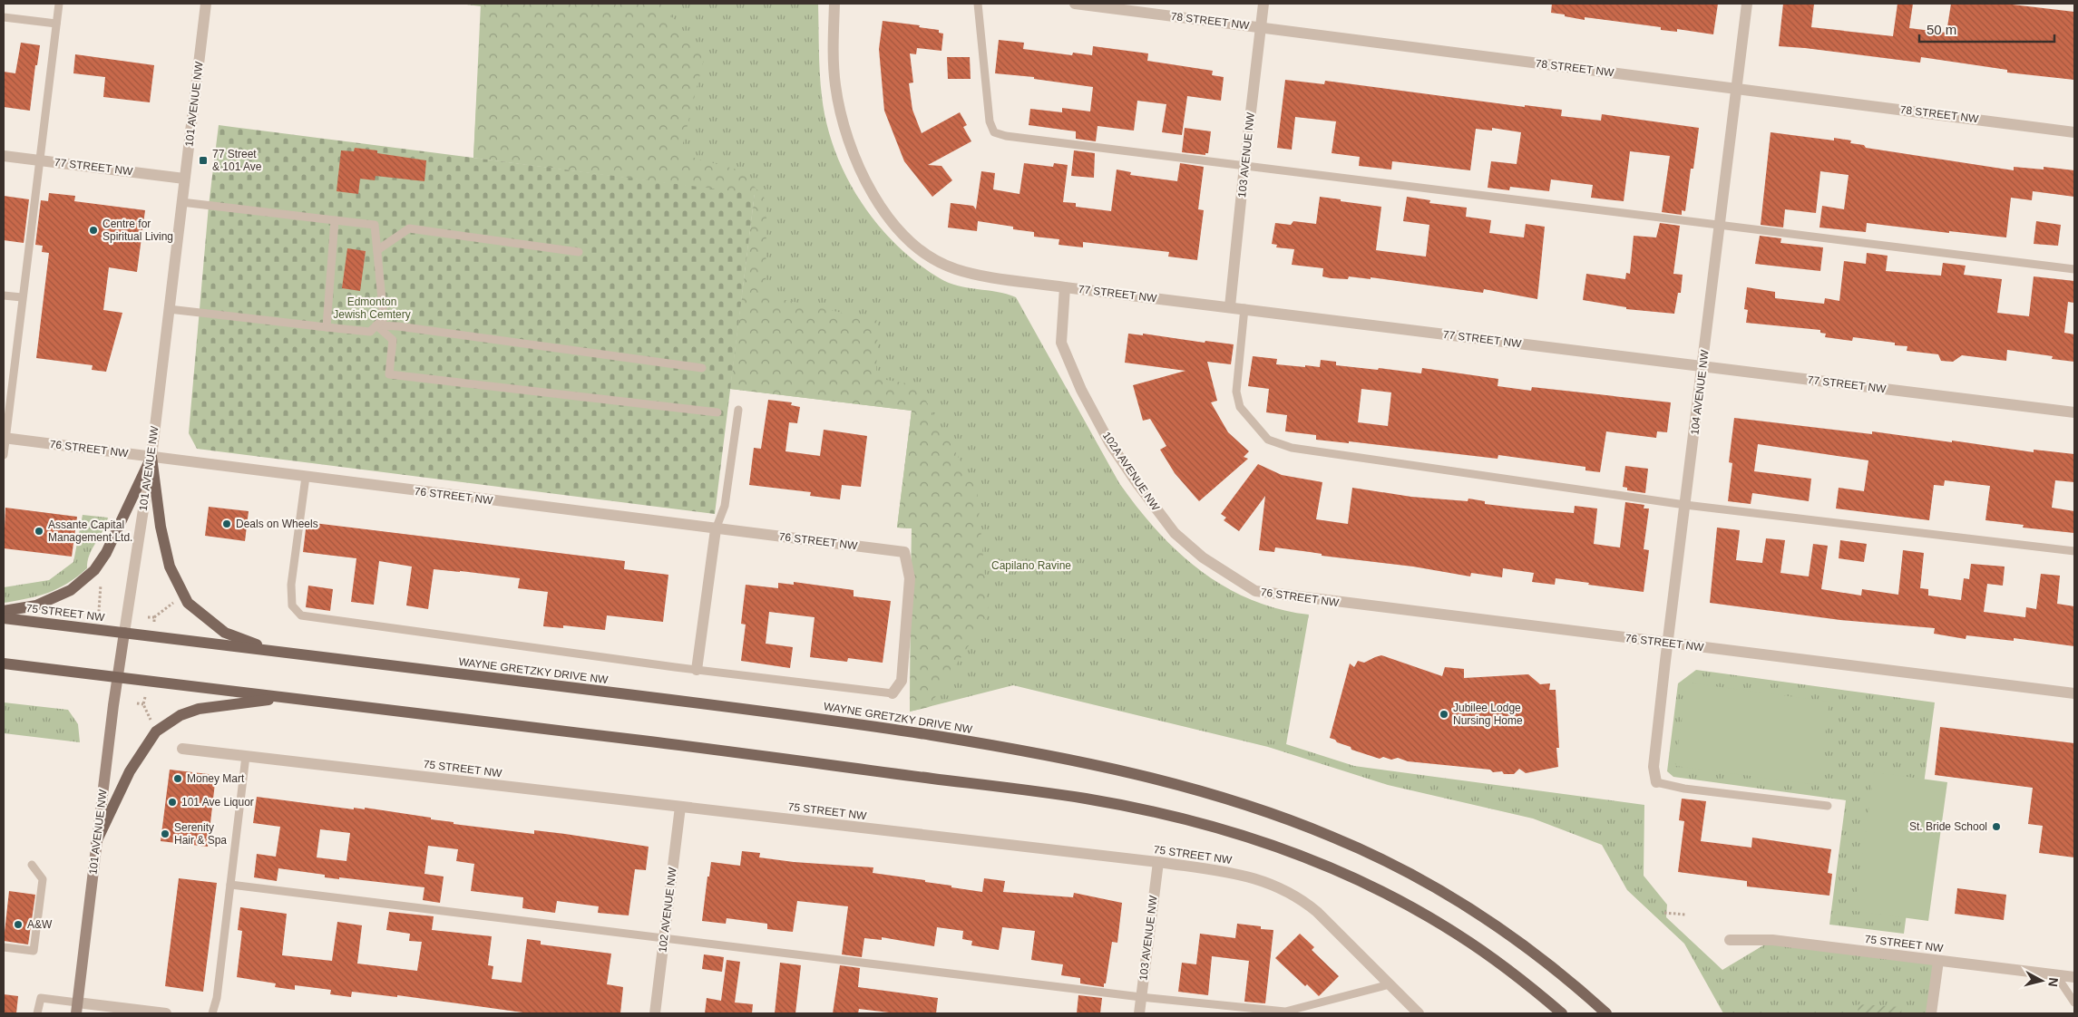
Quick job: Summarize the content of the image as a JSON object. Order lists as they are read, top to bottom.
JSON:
{
  "streets": {
    "main road": ["101 AVENUE NW", "75 STREET NW", "WAYNE GRETZKY DRIVE NW"],
    "street": [
      "78 STREET NW",
      "103 AVENUE NW",
      "77 STREET NW",
      "104 AVENUE NW",
      "76 STREET NW",
      "102A AVENUE NW",
      "102 AVENUE NW"
    ]
  },
  "crossings": [
    ["78 STREET NW", "103 AVENUE NW"],
    ["78 STREET NW", "104 AVENUE NW"],
    ["101 AVENUE NW", "77 STREET NW"],
    ["101 AVENUE NW", "76 STREET NW"],
    ["101 AVENUE NW", "75 STREET NW"],
    ["101 AVENUE NW", "WAYNE GRETZKY DRIVE NW"],
    ["103 AVENUE NW", "77 STREET NW"],
    ["103 AVENUE NW", "75 STREET NW"],
    ["77 STREET NW", "104 AVENUE NW"],
    ["77 STREET NW", "102A AVENUE NW"],
    ["104 AVENUE NW", "76 STREET NW"],
    ["76 STREET NW", "102A AVENUE NW"],
    ["75 STREET NW", "WAYNE GRETZKY DRIVE NW"],
    ["75 STREET NW", "102 AVENUE NW"]
  ],
  "parks": ["Edmonton Jewish Cemtery", "Capilano Ravine"],
  "places": {
    "transit": ["77 Street & 101 Ave"],
    "other": [
      "Centre for Spiritual Living",
      "Deals on Wheels",
      "Assante Capital Management Ltd.",
      "Jubilee Lodge Nursing Home",
      "Money Mart",
      "101 Ave Liquor",
      "St. Bride School",
      "Serenity Hair & Spa",
      "A&W"
    ]
  },
  "scale_bar": "50 m",
  "north": "right"
}
